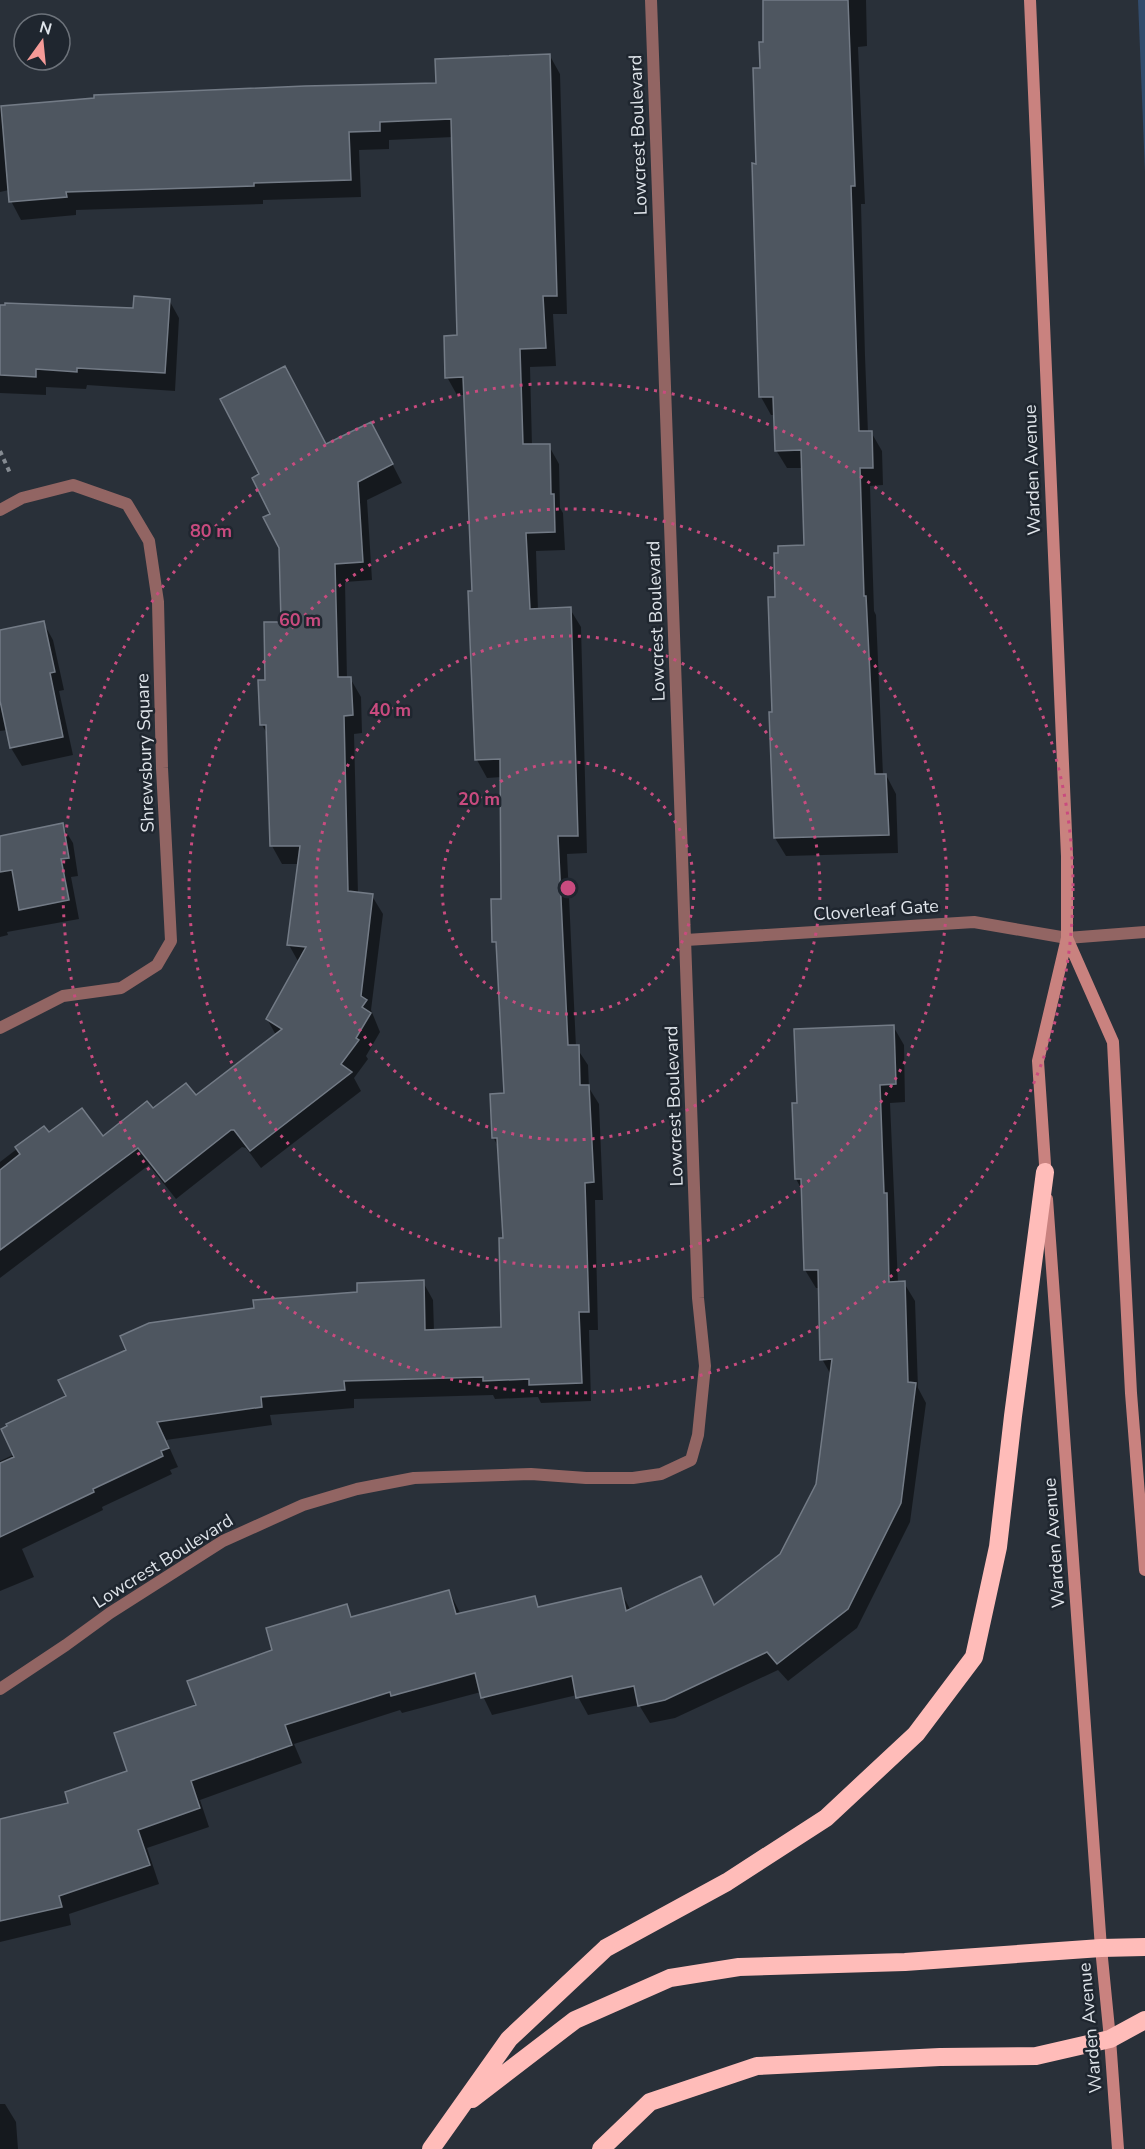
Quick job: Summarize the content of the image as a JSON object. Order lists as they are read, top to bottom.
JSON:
{
  "streets": {
    "main road": ["Warden Avenue"],
    "street": ["Lowcrest Boulevard", "Shrewsbury Square", "Cloverleaf Gate"]
  },
  "crossings": [
    ["Lowcrest Boulevard", "Cloverleaf Gate"],
    ["Warden Avenue", "Cloverleaf Gate"]
  ],
  "north": "top",
  "rings": [
    "80 m",
    "60 m",
    "40 m",
    "20 m"
  ]
}
